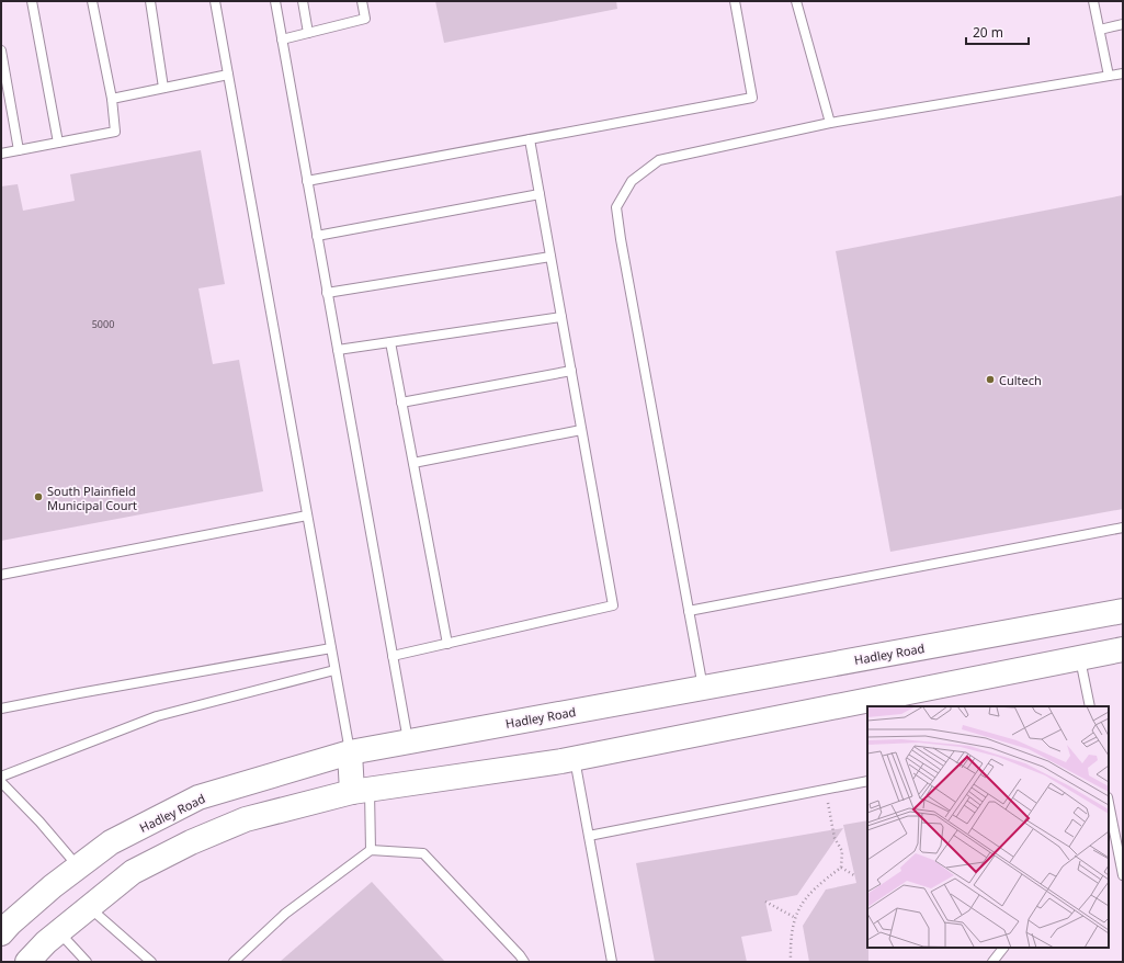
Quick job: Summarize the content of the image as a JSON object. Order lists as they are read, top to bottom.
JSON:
{
  "streets": {
    "main road": ["Hadley Road"]
  },
  "places": ["Cultech", "South Plainfield Municipal Court"],
  "house_numbers": ["5000"],
  "scale_bar": "20 m"
}
